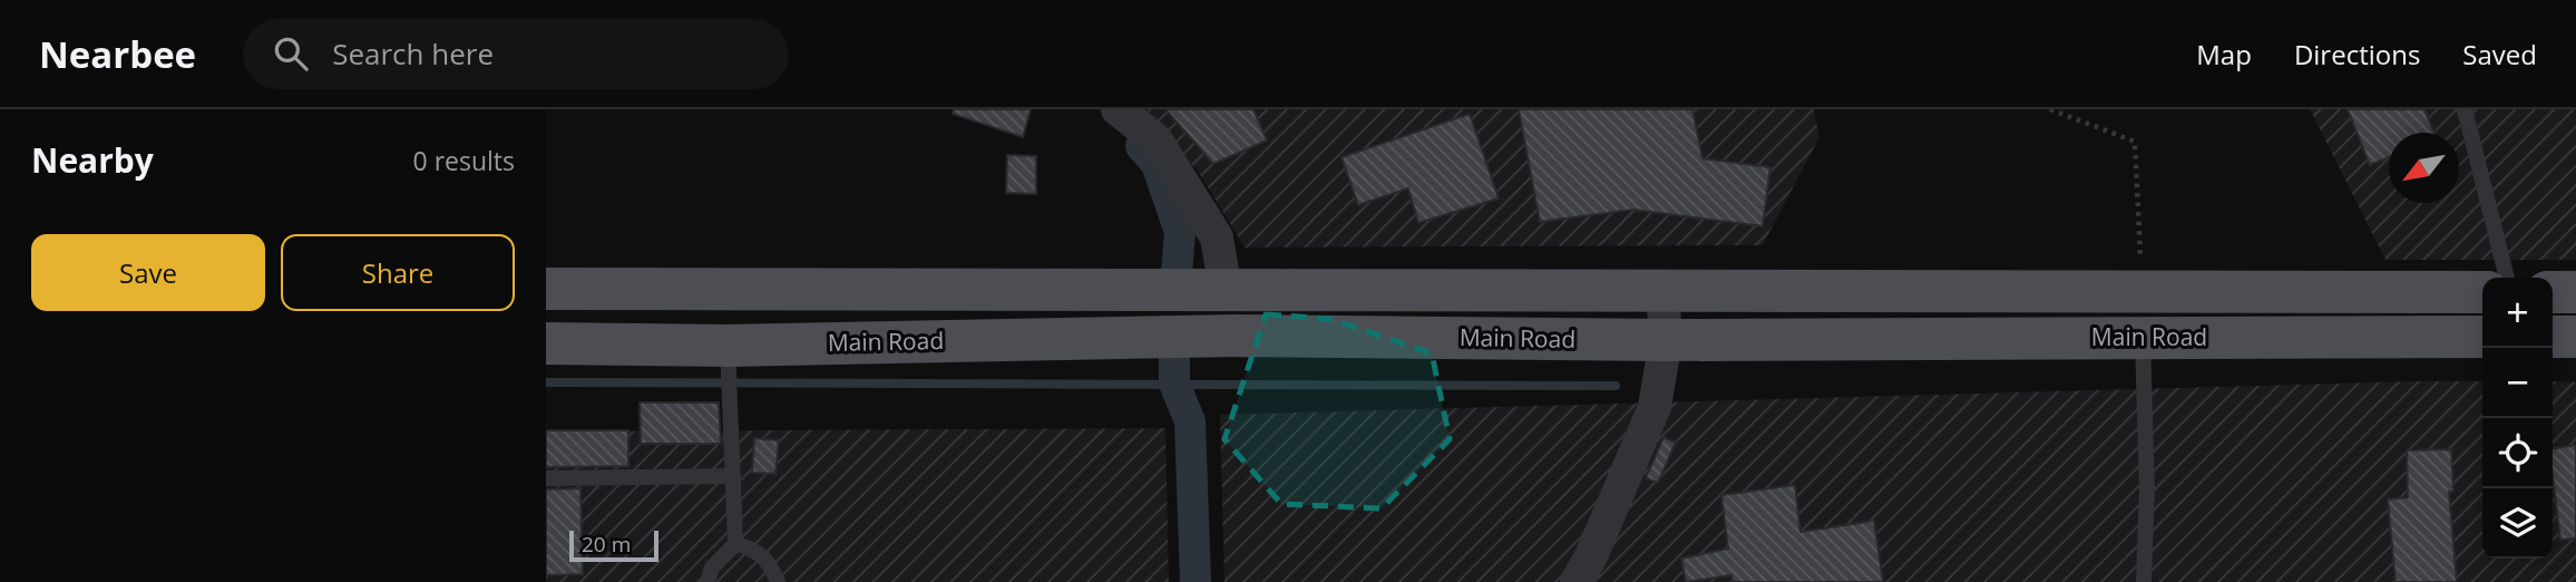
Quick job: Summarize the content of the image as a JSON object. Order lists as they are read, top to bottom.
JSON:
{
  "streets": {
    "main road": ["Main Road"]
  },
  "scale_bar": "20 m",
  "north": "bottom left",
  "page": {
    "header": "Nearbee",
    "search": "Search here",
    "nav": ["Map", "Directions", "Saved"],
    "heading": ["Nearby", "0 results"],
    "buttons": ["Save", "Share"],
    "map_buttons": ["+", "−"],
    "scale": "20 m"
  }
}
